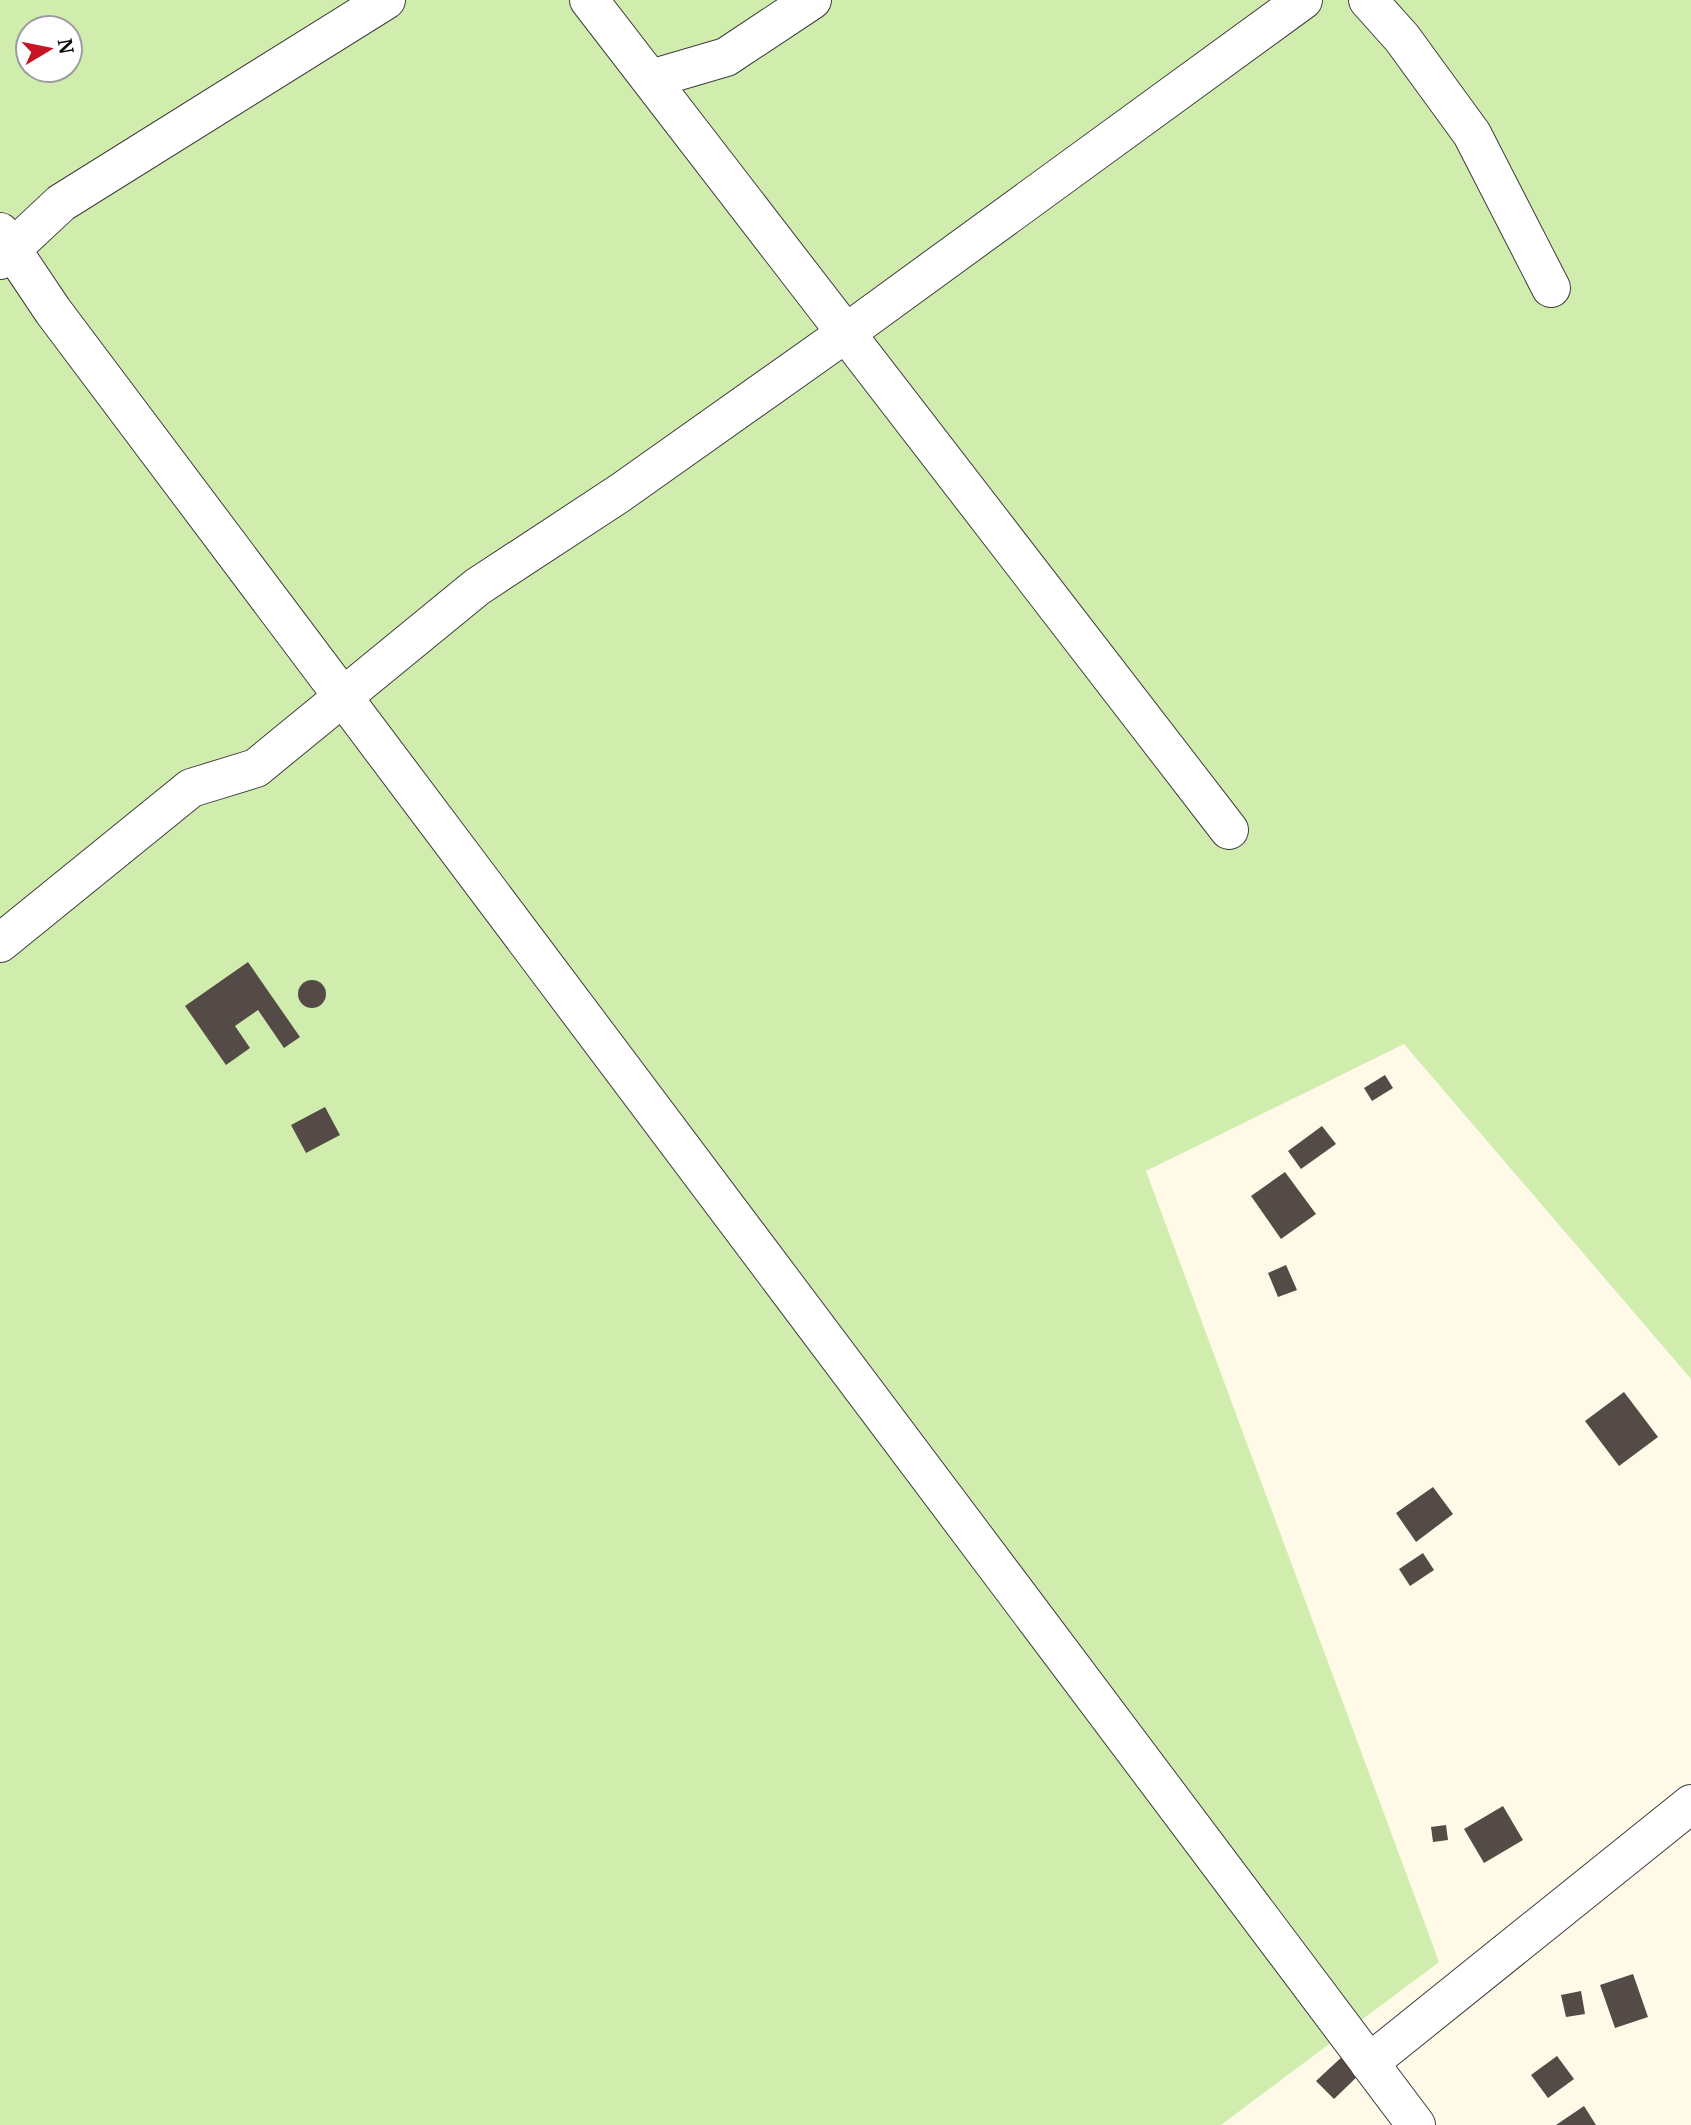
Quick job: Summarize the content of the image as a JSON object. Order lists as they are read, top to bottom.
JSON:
{
  "north": "right"
}
